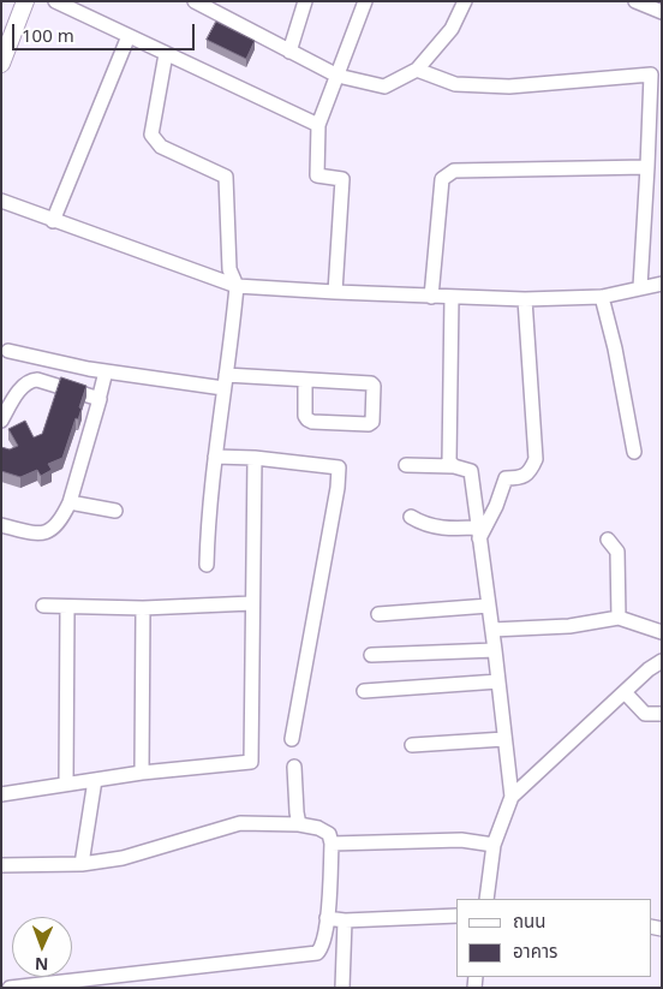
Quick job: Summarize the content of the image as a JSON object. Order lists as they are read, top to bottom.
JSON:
{
  "legend": ["ถนน", "อาคาร"],
  "scale_bar": "100 m",
  "north": "bottom"
}
